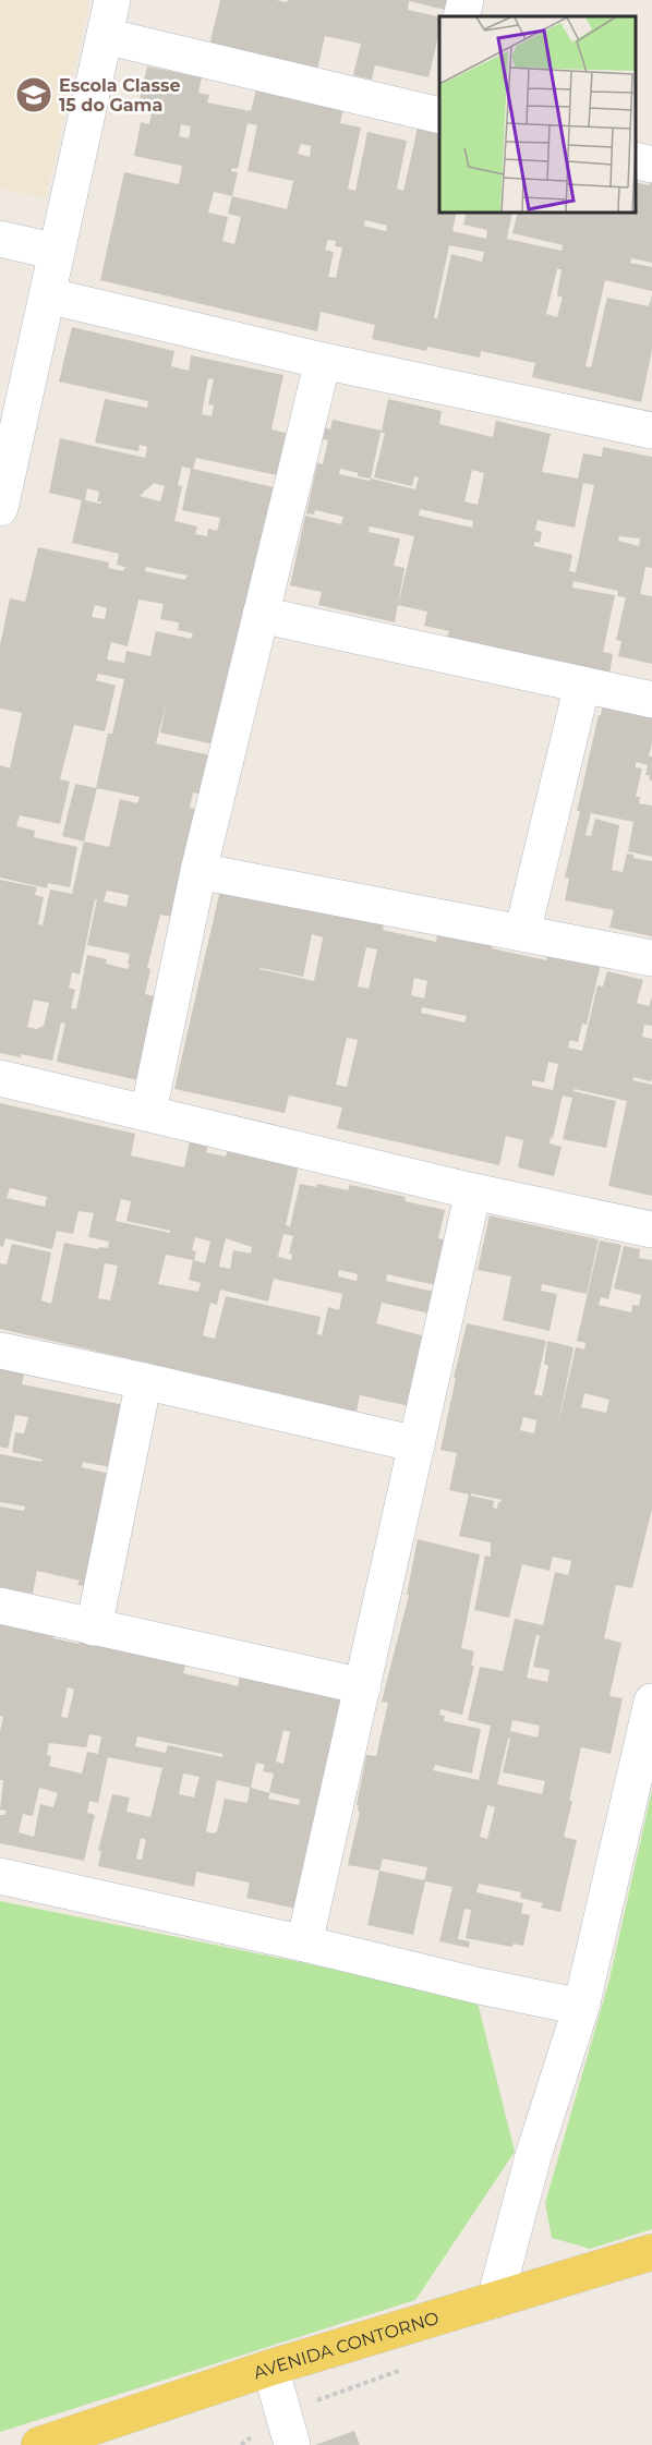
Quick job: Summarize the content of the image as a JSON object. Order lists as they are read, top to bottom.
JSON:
{
  "streets": {
    "main road": ["AVENIDA CONTORNO"]
  },
  "places": {
    "school or university": ["Escola Classe 15 do Gama"]
  }
}
